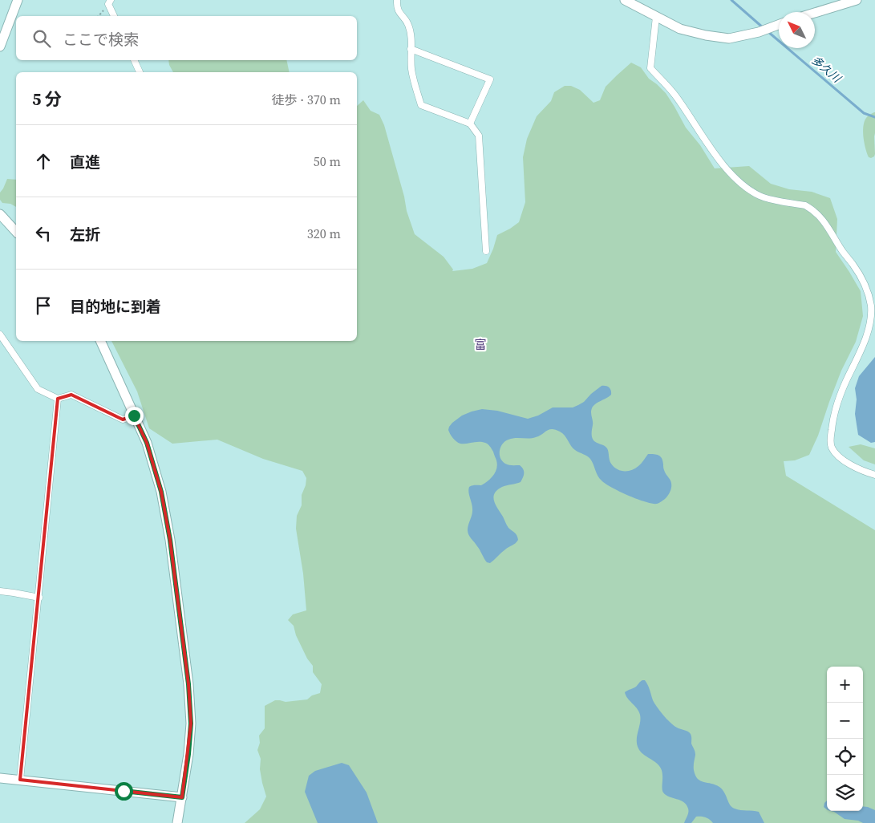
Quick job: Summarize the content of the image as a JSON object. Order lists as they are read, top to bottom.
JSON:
{
  "districts": ["富"],
  "water": ["多久川"],
  "north": "top left",
  "page": {
    "search": "ここで検索",
    "heading": ["5 分", "徒歩 · 370 m"],
    "list": [
      ["直進", "50 m"],
      ["左折", "320 m"],
      "目的地に到着"
    ],
    "map_buttons": ["+", "−"]
  }
}
